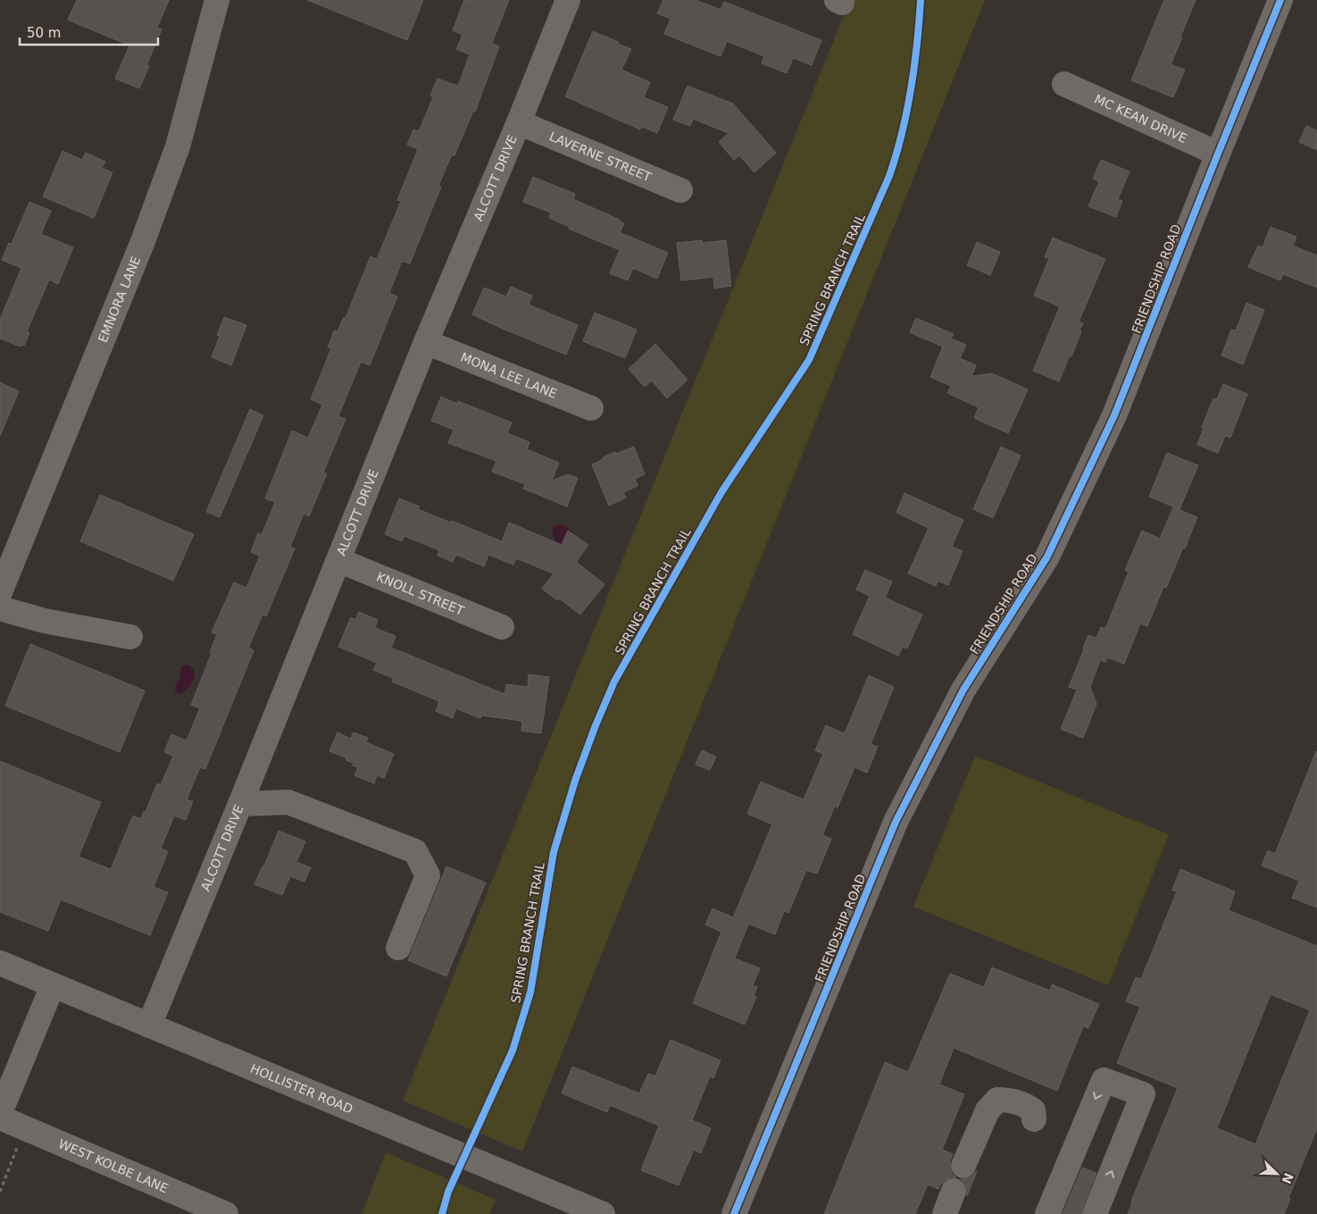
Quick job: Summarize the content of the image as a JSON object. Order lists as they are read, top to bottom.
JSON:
{
  "streets": {
    "street": [
      "MC KEAN DRIVE",
      "LAVERNE STREET",
      "ALCOTT DRIVE",
      "FRIENDSHIP ROAD",
      "EMNORA LANE",
      "MONA LEE LANE",
      "KNOLL STREET",
      "HOLLISTER ROAD",
      "WEST KOLBE LANE"
    ],
    "cycle path": ["SPRING BRANCH TRAIL"]
  },
  "crossings": [
    ["MC KEAN DRIVE", "FRIENDSHIP ROAD"],
    ["LAVERNE STREET", "ALCOTT DRIVE"],
    ["ALCOTT DRIVE", "MONA LEE LANE"],
    ["ALCOTT DRIVE", "KNOLL STREET"],
    ["ALCOTT DRIVE", "HOLLISTER ROAD"]
  ],
  "scale_bar": "50 m",
  "north": "bottom right"
}
